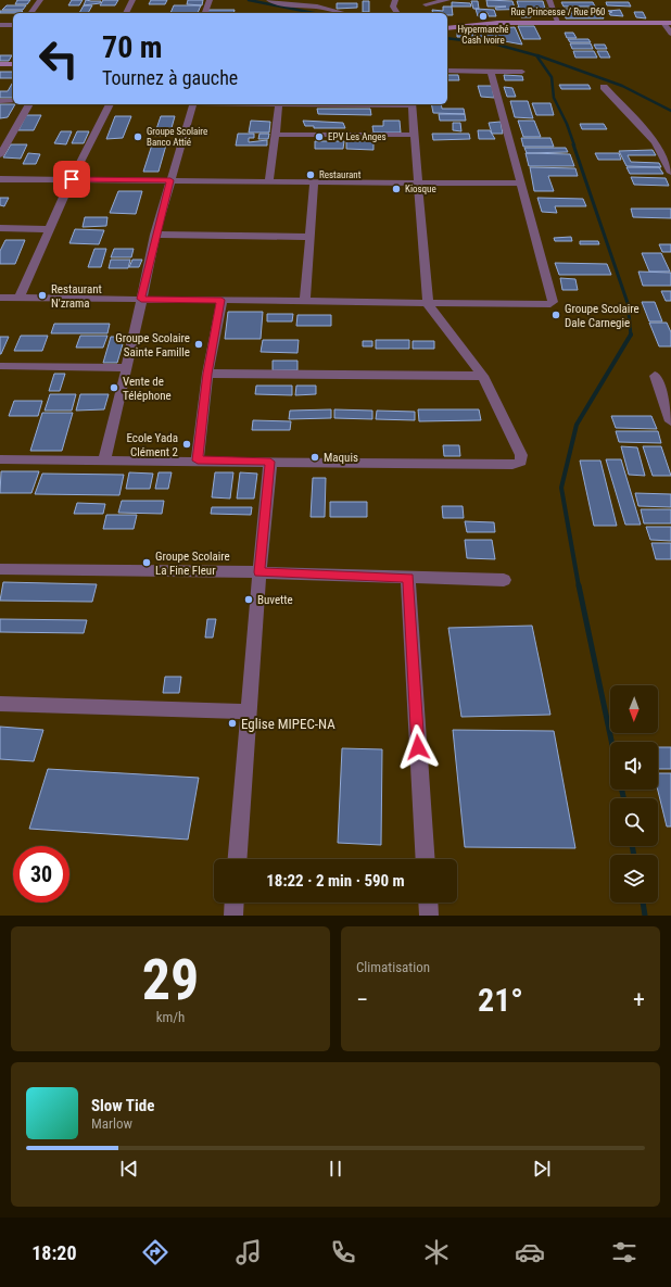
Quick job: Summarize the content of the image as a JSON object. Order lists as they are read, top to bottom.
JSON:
{
  "streets": {
    "street": ["Rue Princesse / Rue P60"]
  },
  "places": [
    "Hypermarché Cash Ivoire",
    "Groupe Scolaire Banco Attié",
    "EPV Les Anges",
    "Restaurant",
    "Kiosque",
    "Restaurant N'zrama",
    "Groupe Scolaire Dale Carnegie",
    "Groupe Scolaire Sainte Famille",
    "Vente de Téléphone",
    "Ecole Yada Clément 2",
    "Maquis",
    "Groupe Scolaire La Fine Fleur",
    "Buvette",
    "Eglise MIPEC-NA"
  ],
  "north": "bottom",
  "page": {
    "turn": ["70 m", "Tournez à gauche"],
    "limit": "30",
    "trip": "18:22 · 2 min · 590 m",
    "tile": [
      ["29", "km/h"],
      "Climatisation"
    ],
    "heat": ["−", "21°", "+"],
    "song": ["Slow Tide", "Marlow"],
    "tabs": "18:20"
  }
}
